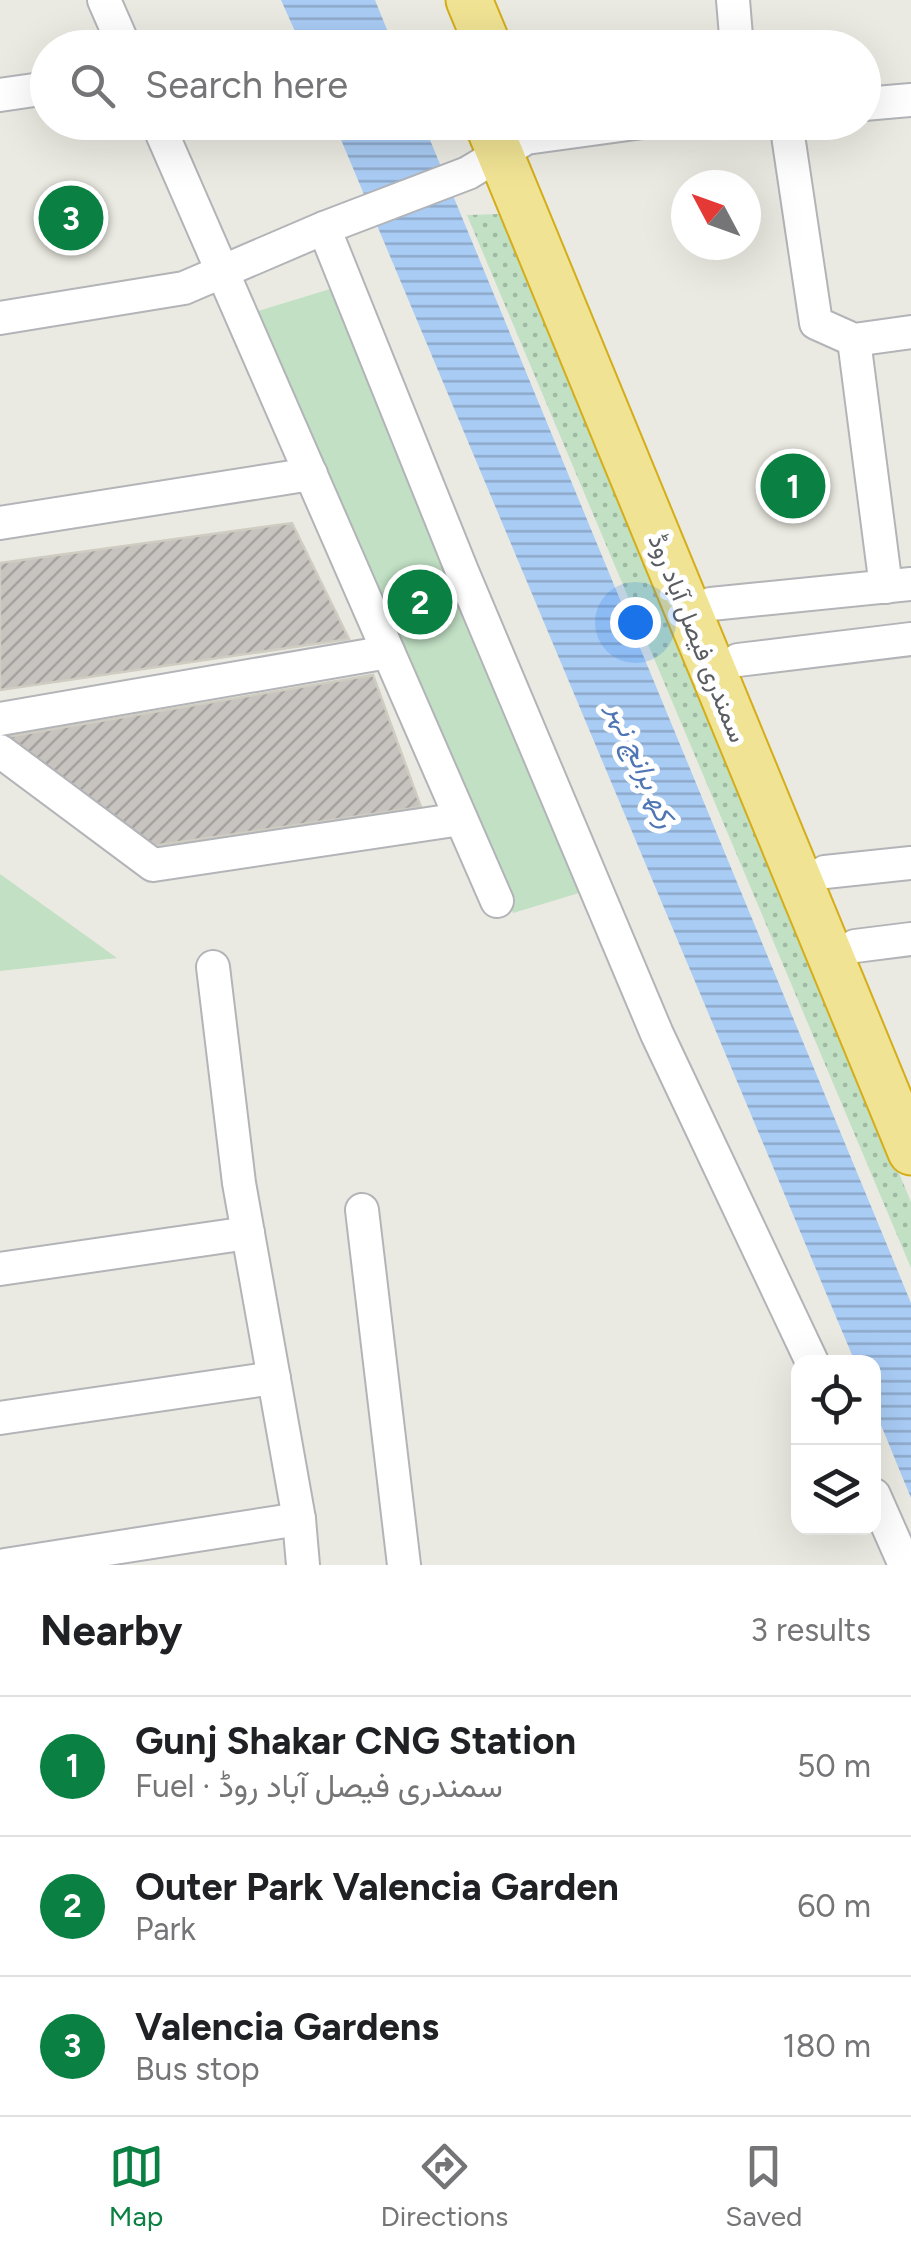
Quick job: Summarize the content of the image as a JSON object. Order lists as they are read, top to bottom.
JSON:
{
  "streets": {
    "highway": ["سمندری فیصل آباد روڈ"]
  },
  "water": ["رکھ برانچ نہر"],
  "north": "top left",
  "page": {
    "search": "Search here",
    "pins": ["3", "1", "2"],
    "heading": ["Nearby", "3 results"],
    "list": [
      {
        "mark": "1",
        "name": "Gunj Shakar CNG Station",
        "note": "Fuel · سمندری فیصل آباد روڈ",
        "value": "50 m"
      },
      {
        "mark": "2",
        "name": "Outer Park Valencia Garden",
        "note": "Park",
        "value": "60 m"
      },
      {
        "mark": "3",
        "name": "Valencia Gardens",
        "note": "Bus stop",
        "value": "180 m"
      }
    ],
    "nav": ["Map", "Directions", "Saved"]
  }
}
